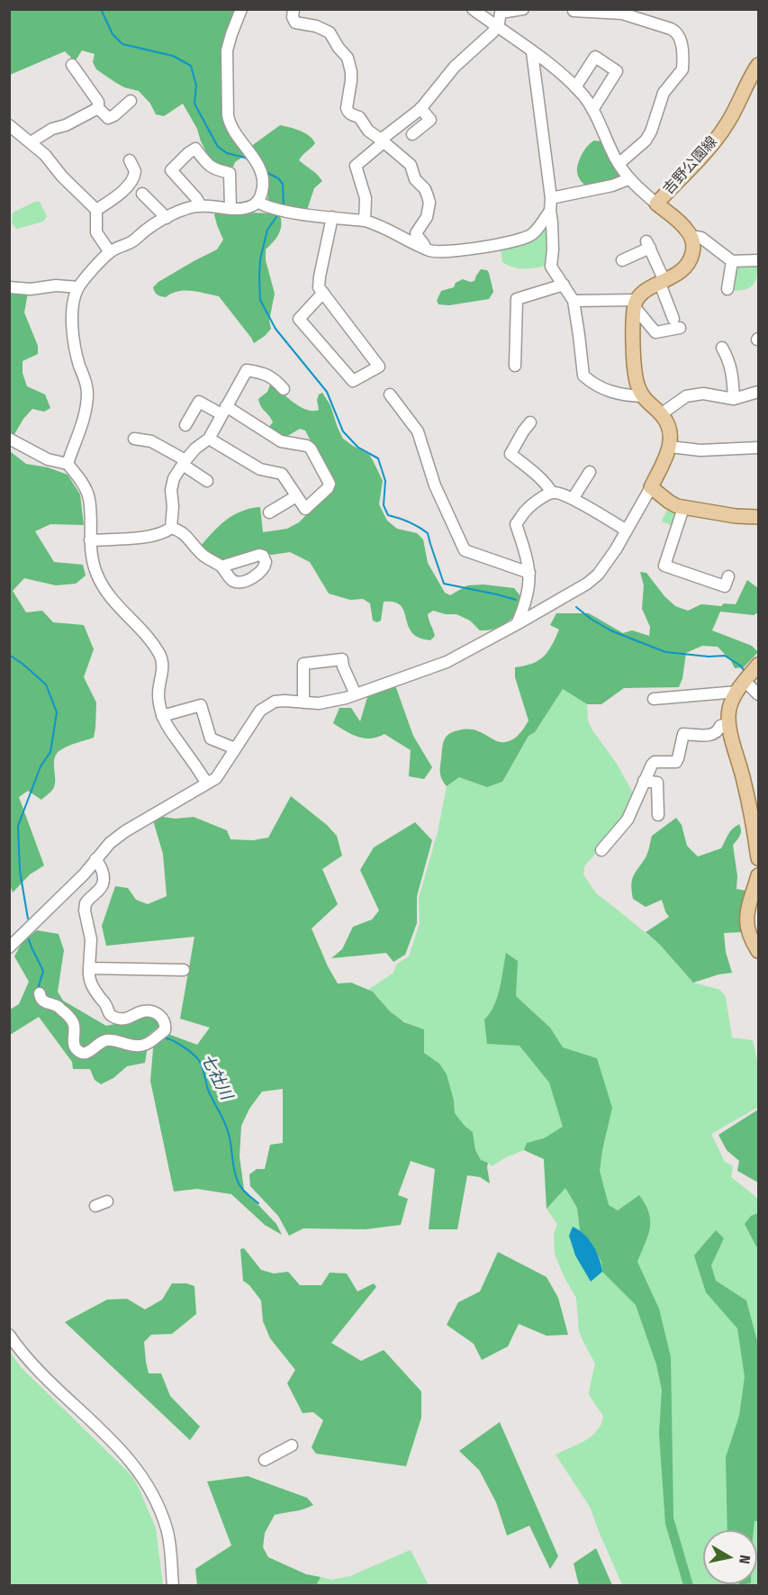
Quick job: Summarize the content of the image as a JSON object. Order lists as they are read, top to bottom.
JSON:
{
  "streets": {
    "main road": ["吉野公園線"]
  },
  "water": ["七社川"],
  "north": "right"
}
